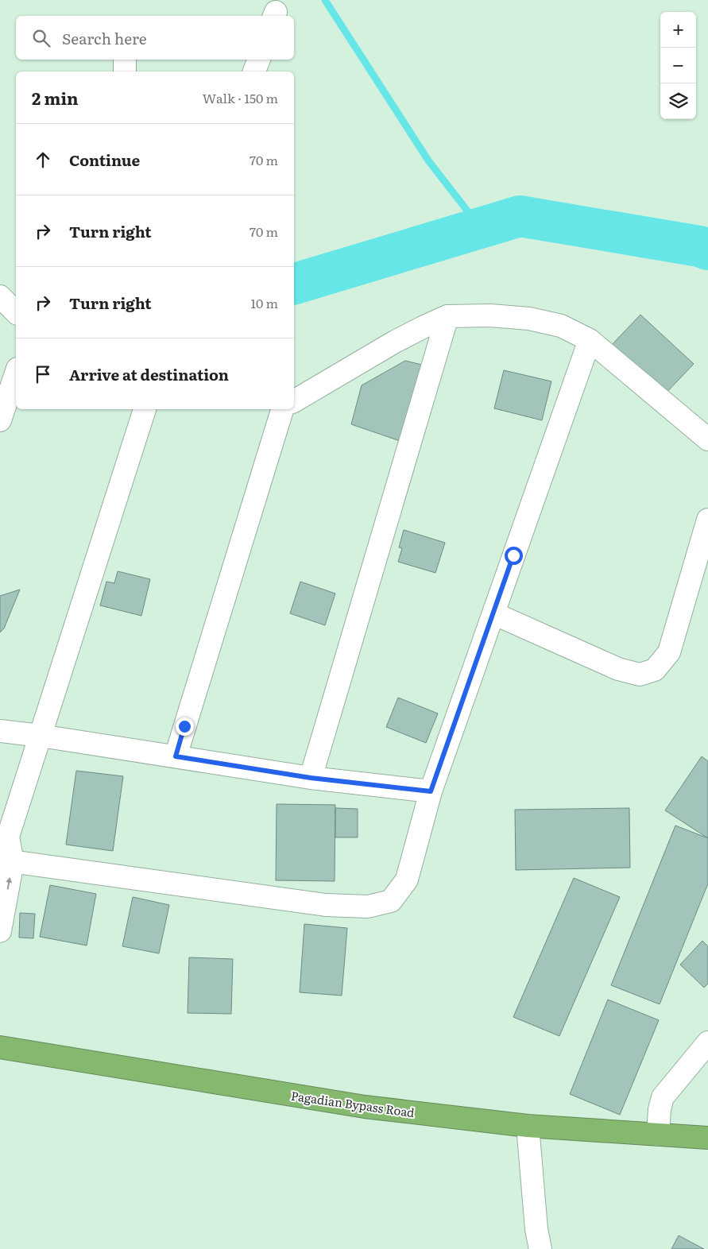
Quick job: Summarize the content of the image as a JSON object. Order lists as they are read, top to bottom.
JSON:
{
  "streets": {
    "highway": ["Pagadian Bypass Road"]
  },
  "page": {
    "map_buttons": ["+", "−"],
    "search": "Search here",
    "heading": ["2 min", "Walk · 150 m"],
    "list": [
      ["Continue", "70 m"],
      ["Turn right", "70 m"],
      ["Turn right", "10 m"],
      "Arrive at destination"
    ]
  }
}
